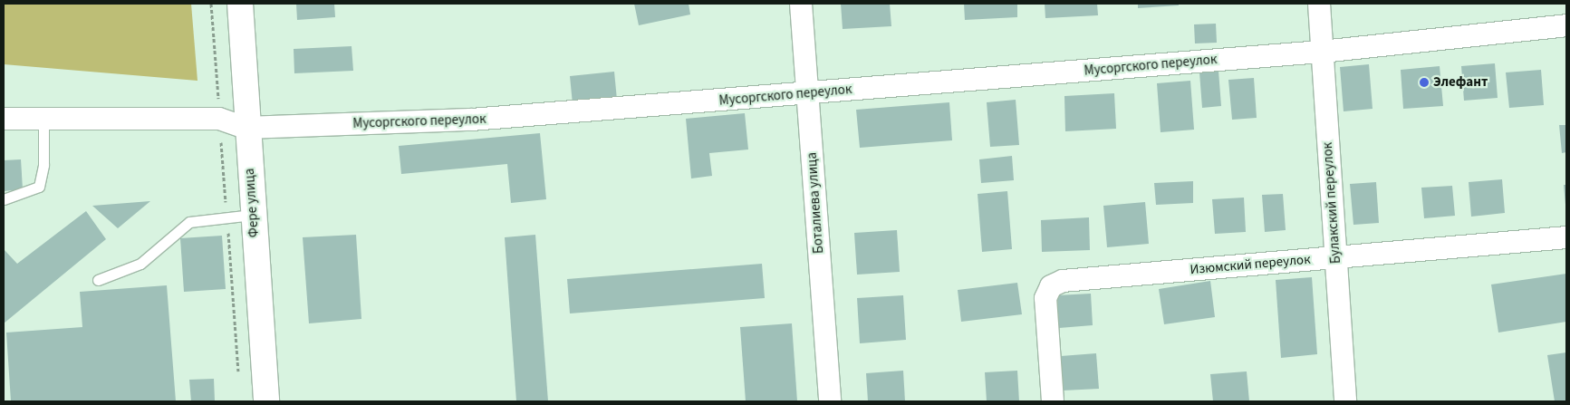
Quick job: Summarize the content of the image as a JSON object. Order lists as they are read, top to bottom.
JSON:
{
  "streets": {
    "street": [
      "Мусоргского переулок",
      "Фере улица",
      "Боталиева улица",
      "Булакский переулок",
      "Изюмский переулок"
    ]
  },
  "crossings": [
    ["Мусоргского переулок", "Фере улица"],
    ["Мусоргского переулок", "Боталиева улица"],
    ["Мусоргского переулок", "Булакский переулок"],
    ["Булакский переулок", "Изюмский переулок"]
  ],
  "places": ["Элефант"]
}
